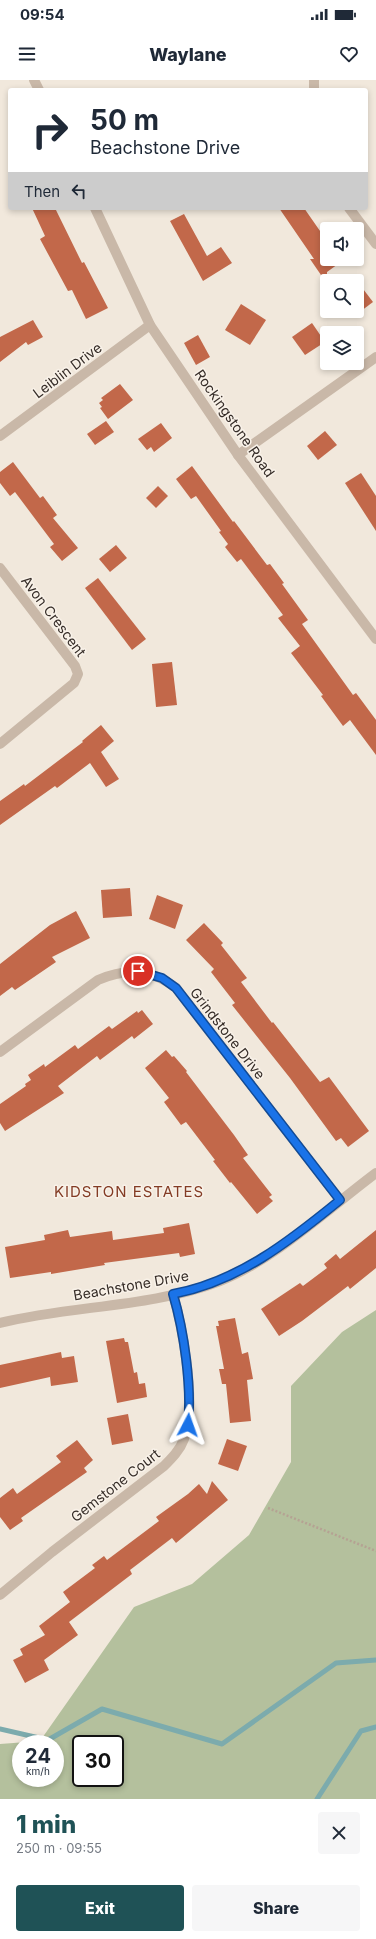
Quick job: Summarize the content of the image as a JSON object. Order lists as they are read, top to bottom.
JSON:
{
  "streets": {
    "street": [
      "Leiblin Drive",
      "Rockingstone Road",
      "Avon Crescent",
      "Grindstone Drive",
      "Beachstone Drive",
      "Gemstone Court"
    ]
  },
  "crossings": [
    ["Leiblin Drive", "Rockingstone Road"],
    ["Grindstone Drive", "Beachstone Drive"],
    ["Beachstone Drive", "Gemstone Court"]
  ],
  "districts": ["KIDSTON ESTATES"],
  "page": {
    "status": "09:54",
    "header": "Waylane",
    "turn": ["50 m", "Beachstone Drive"],
    "then": "Then",
    "speed": "24 km/h",
    "limit": "30",
    "heading": ["1 min", "250 m · 09:55"],
    "buttons": ["Exit", "Share"]
  }
}
